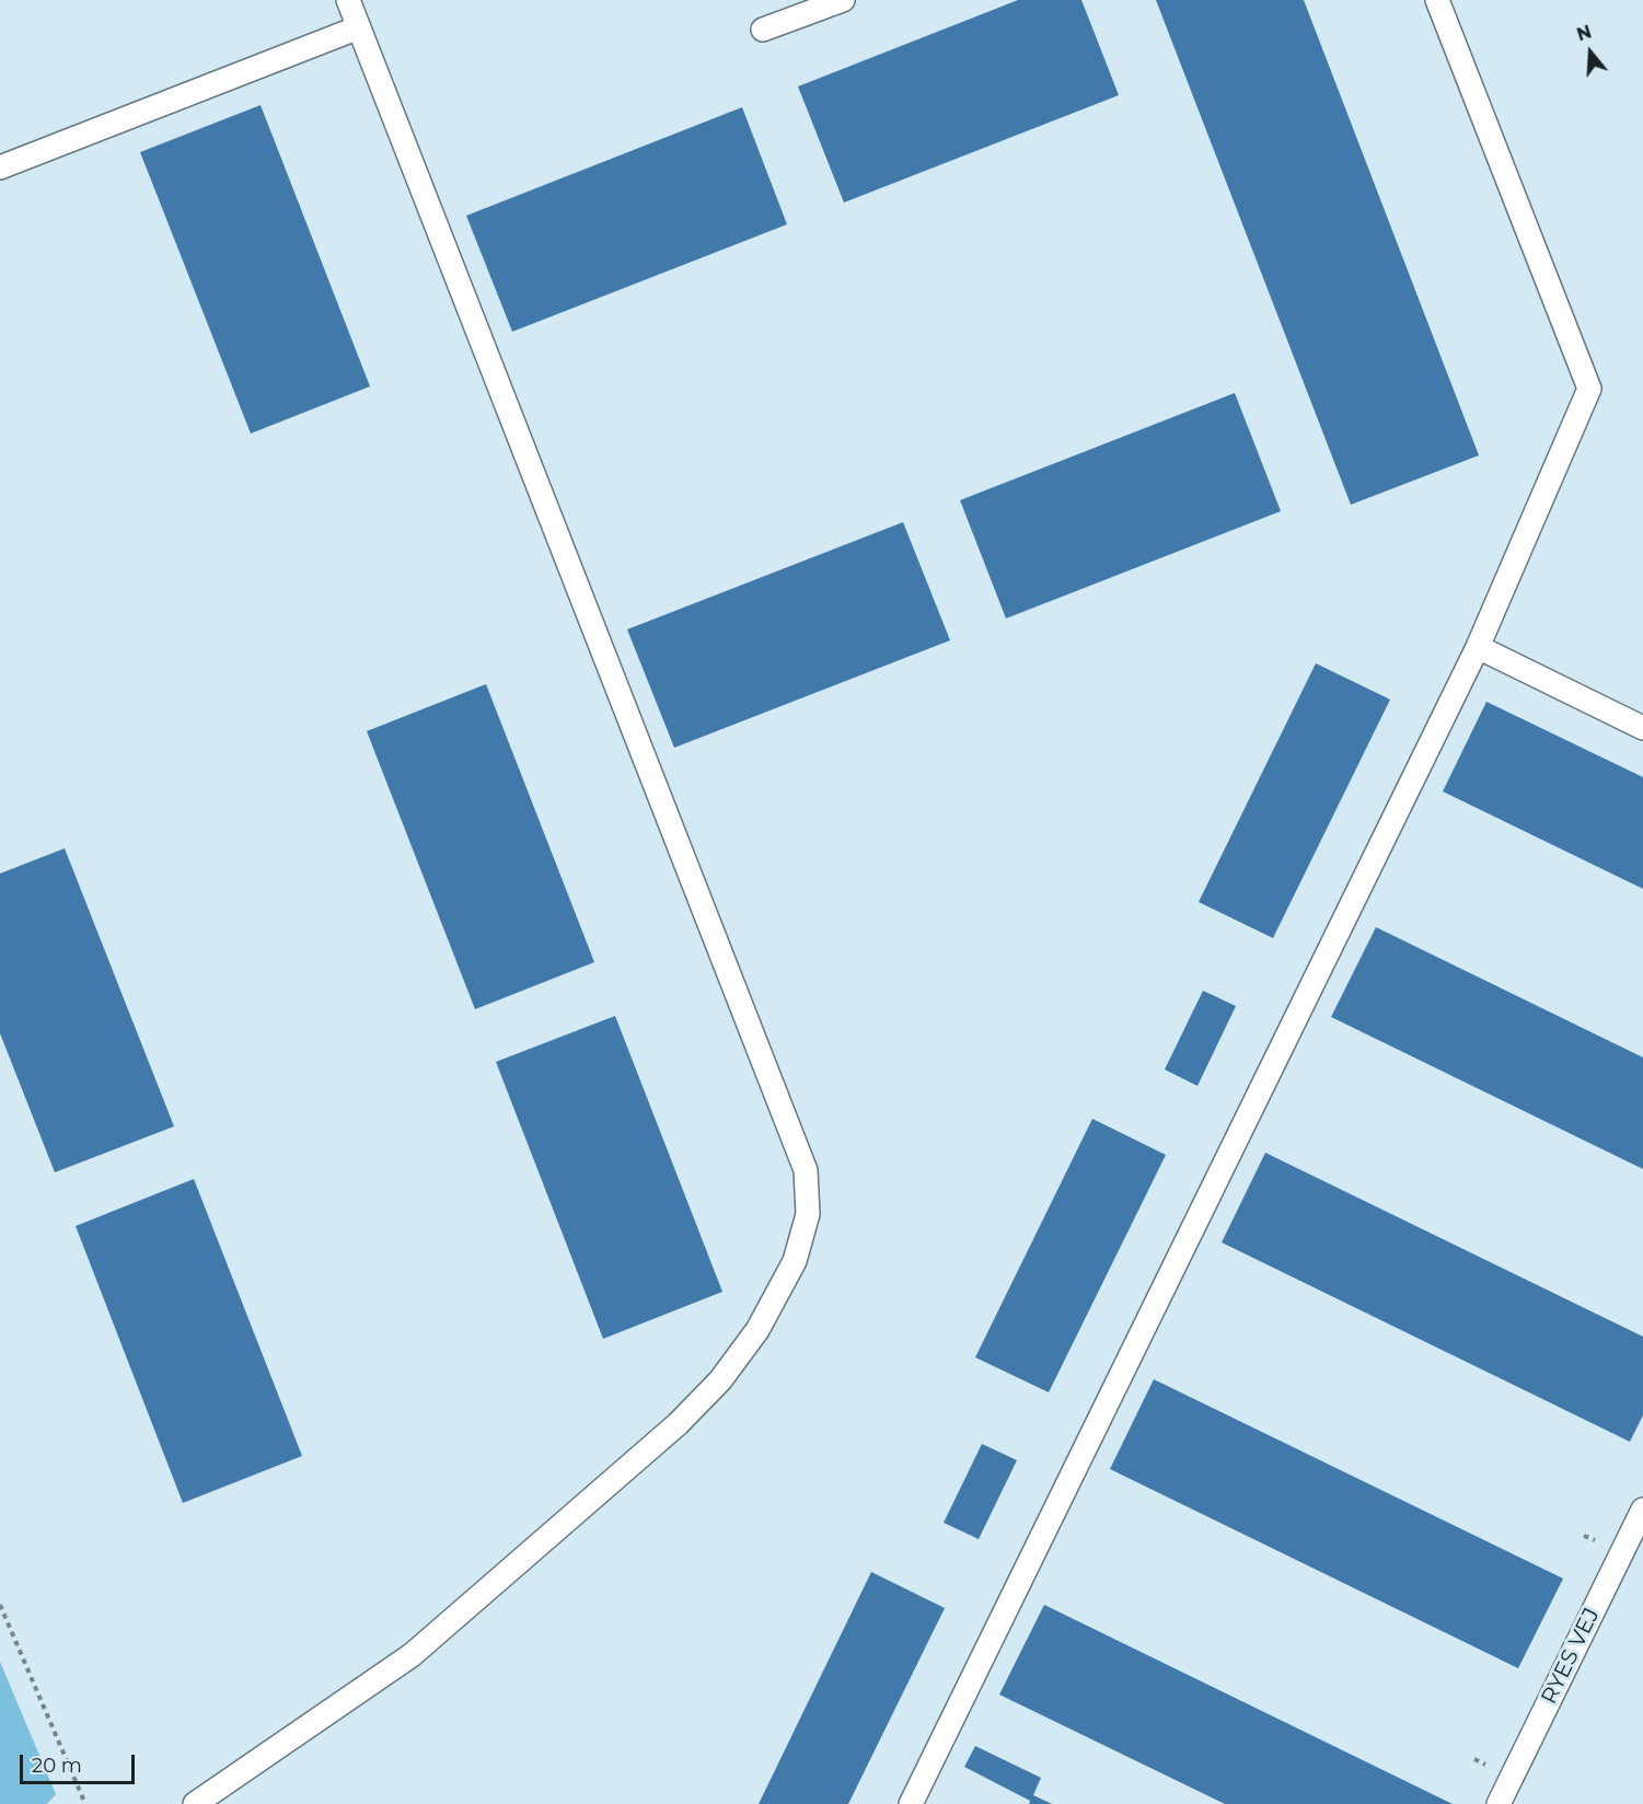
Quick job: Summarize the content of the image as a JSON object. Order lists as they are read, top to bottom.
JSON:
{
  "streets": {
    "lane": ["RYES VEJ"]
  },
  "scale_bar": "20 m",
  "north": "top"
}
